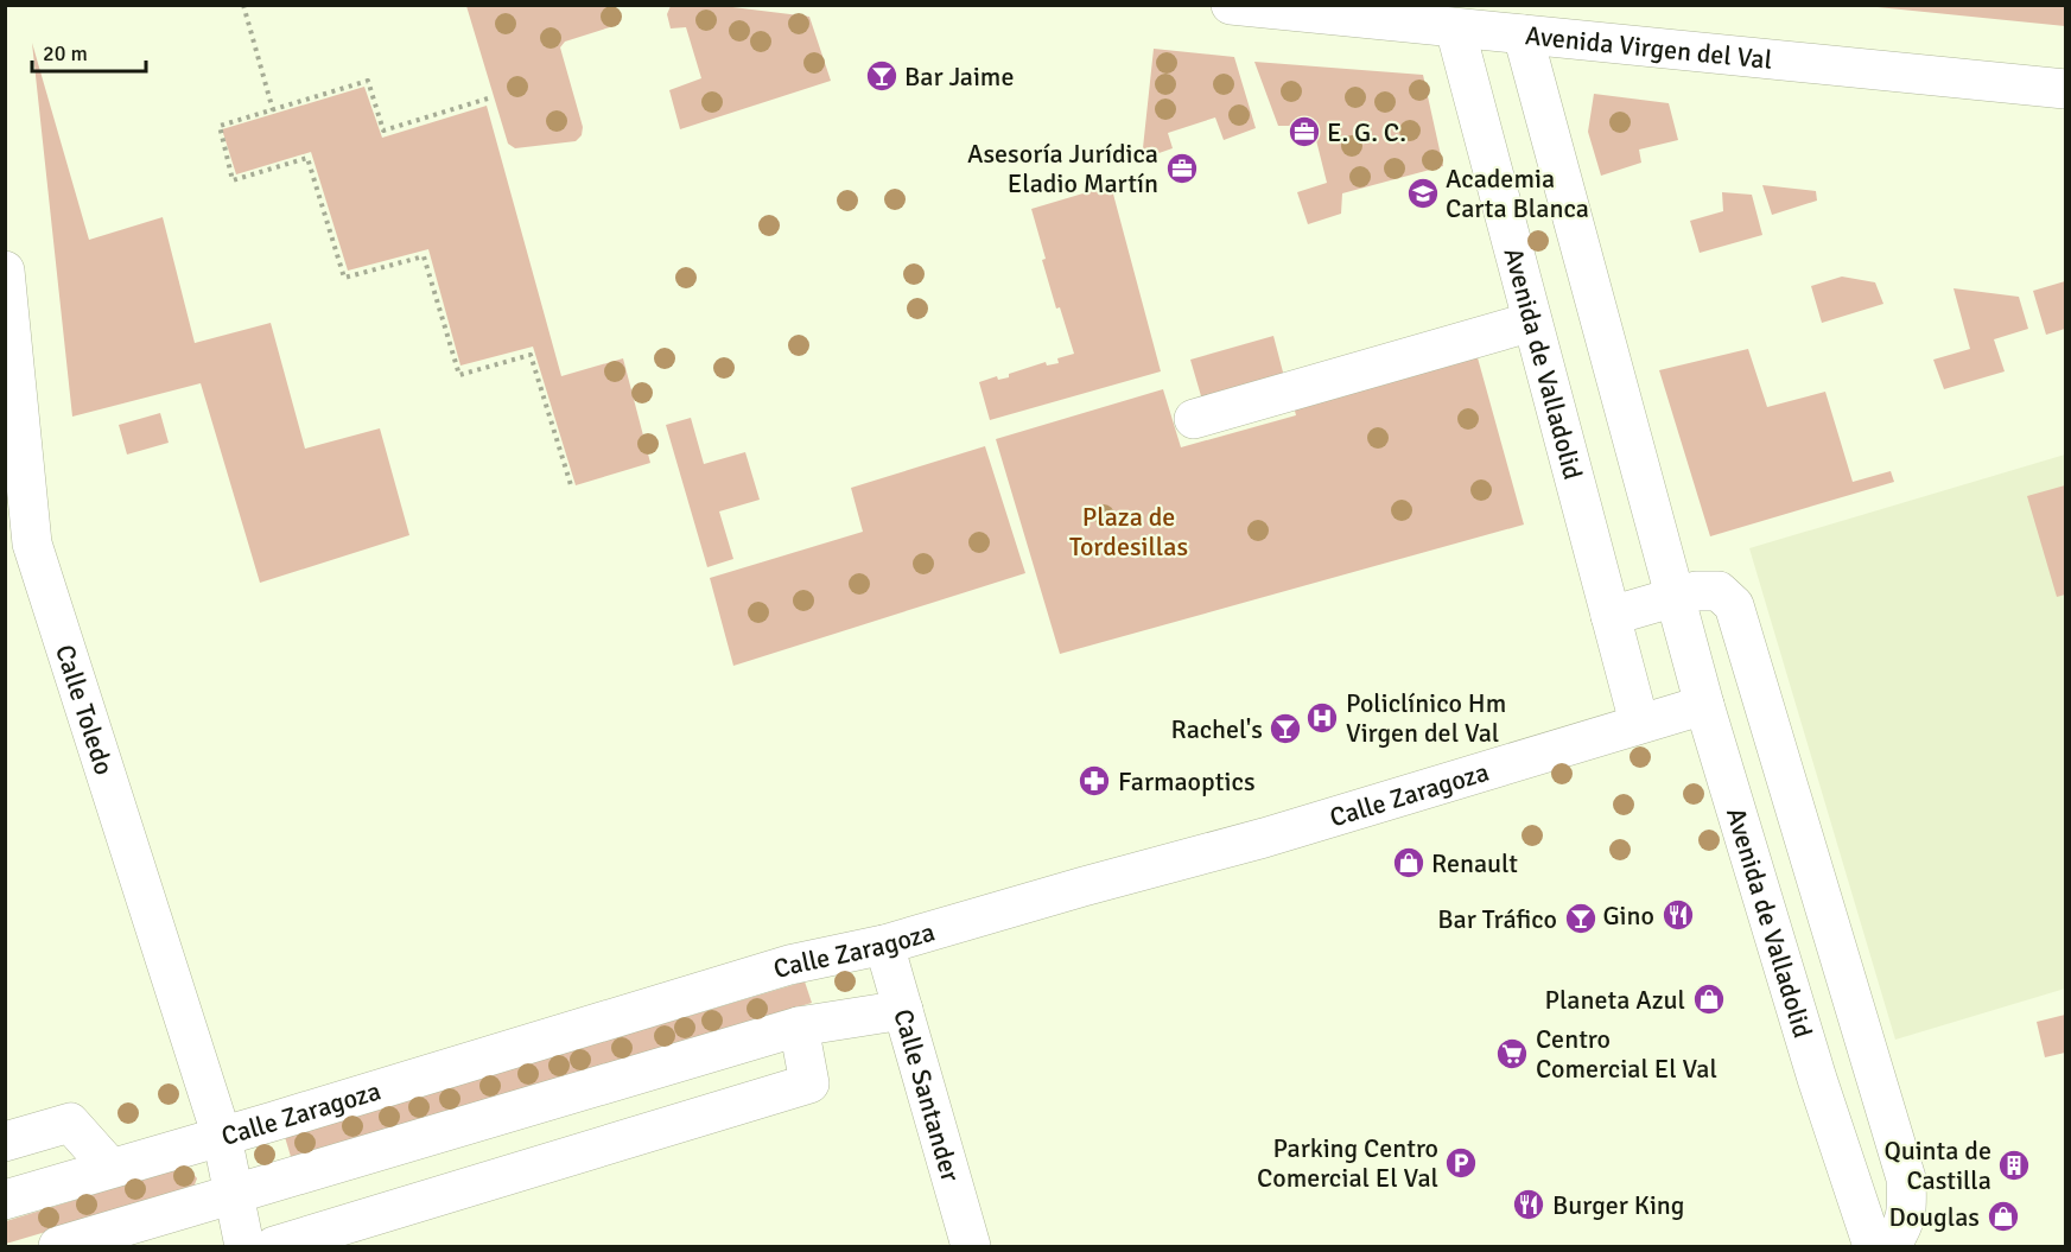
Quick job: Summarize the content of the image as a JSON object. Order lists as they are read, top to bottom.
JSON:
{
  "streets": {
    "street": [
      "Avenida Virgen del Val",
      "Avenida de Valladolid",
      "Calle Toledo",
      "Calle Zaragoza",
      "Calle Santander"
    ]
  },
  "crossings": [
    ["Avenida Virgen del Val", "Avenida de Valladolid"],
    ["Avenida de Valladolid", "Calle Zaragoza"],
    ["Calle Toledo", "Calle Zaragoza"],
    ["Calle Zaragoza", "Calle Santander"]
  ],
  "parks": ["Plaza de Tordesillas"],
  "places": {
    "bar": ["Bar Jaime", "Rachel's", "Bar Tráfico"],
    "office": ["E. G. C.", "Asesoría Jurídica Eladio Martín"],
    "school or university": ["Academia Carta Blanca"],
    "hospital": ["Policlínico Hm Virgen del Val"],
    "pharmacy": ["Farmaoptics"],
    "shop": ["Renault", "Planeta Azul", "Douglas"],
    "restaurant": ["Gino", "Burger King"],
    "supermarket": ["Centro Comercial El Val"],
    "parking": ["Parking Centro Comercial El Val"],
    "building": ["Quinta de Castilla"]
  },
  "scale_bar": "20 m"
}
